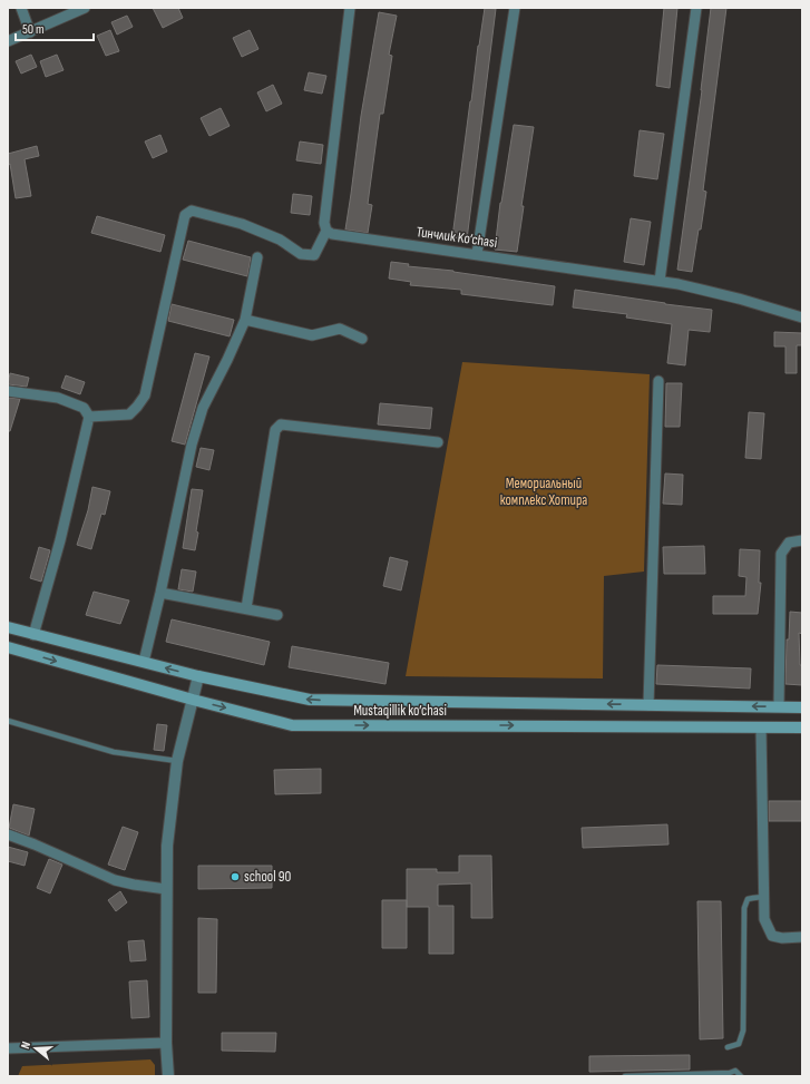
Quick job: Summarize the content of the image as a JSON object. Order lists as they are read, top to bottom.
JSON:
{
  "streets": {
    "main road": ["Mustaqillik ko’chasi"],
    "street": ["Тинчлик Ko’chasi"]
  },
  "parks": ["Мемориальный комплекс Хотира"],
  "places": ["school 90"],
  "scale_bar": "50 m",
  "north": "left"
}
